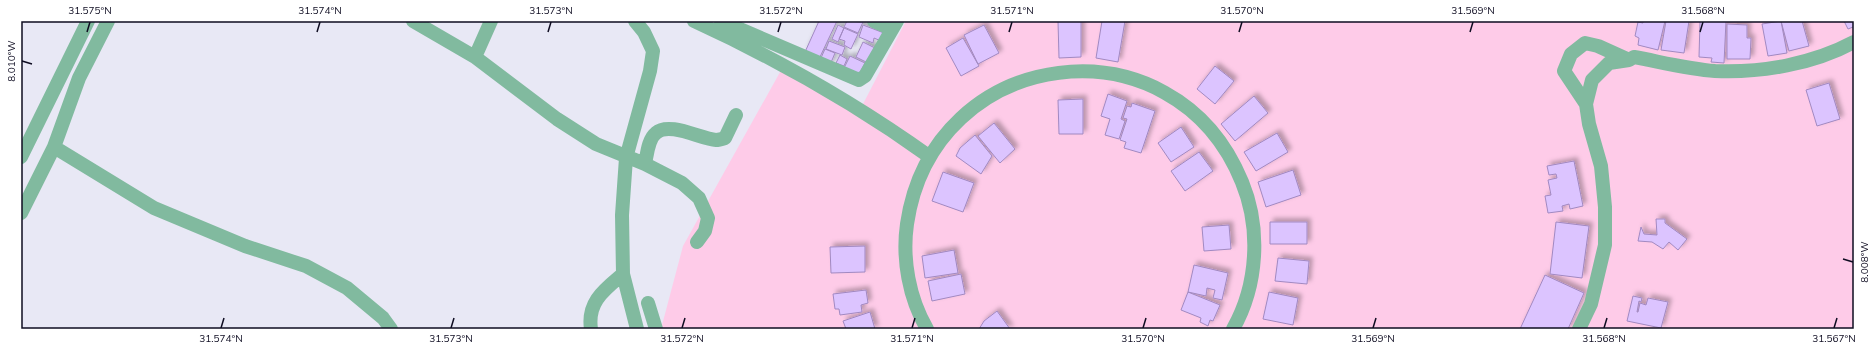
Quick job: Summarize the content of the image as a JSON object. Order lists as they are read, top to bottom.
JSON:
{
  "coordinates": [
    "31.575°N",
    "31.574°N",
    "31.573°N",
    "31.572°N",
    "31.571°N",
    "31.570°N",
    "31.569°N",
    "31.568°N",
    "8.010°W",
    "8.008°W",
    "31.567°N"
  ]
}
